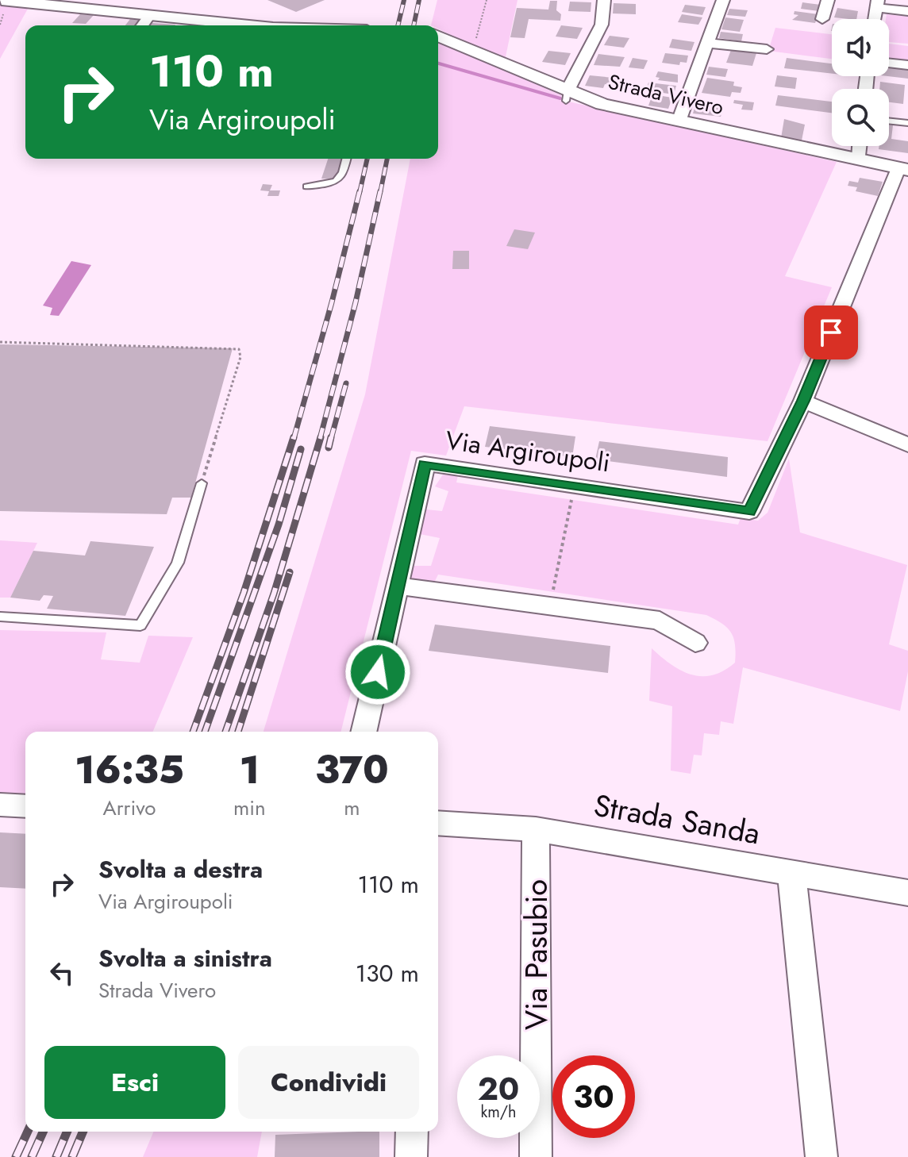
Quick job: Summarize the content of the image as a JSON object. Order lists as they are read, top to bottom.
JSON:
{
  "streets": {
    "street": [
      "Strada Vivero",
      "Via Argiroupoli",
      "Strada Sanda",
      "Via Pasubio"
    ]
  },
  "crossings": [
    ["Strada Vivero", "Via Argiroupoli"],
    ["Strada Sanda", "Via Pasubio"]
  ],
  "page": {
    "turn": ["110 m", "Via Argiroupoli"],
    "eta": [
      "16:35",
      "Arrivo",
      "1",
      "min",
      "370",
      "m"
    ],
    "list": [
      {
        "name": "Svolta a destra",
        "note": "Via Argiroupoli",
        "value": "110 m"
      },
      {
        "name": "Svolta a sinistra",
        "note": "Strada Vivero",
        "value": "130 m"
      }
    ],
    "buttons": ["Esci", "Condividi"],
    "speed": "20 km/h",
    "limit": "30"
  }
}
